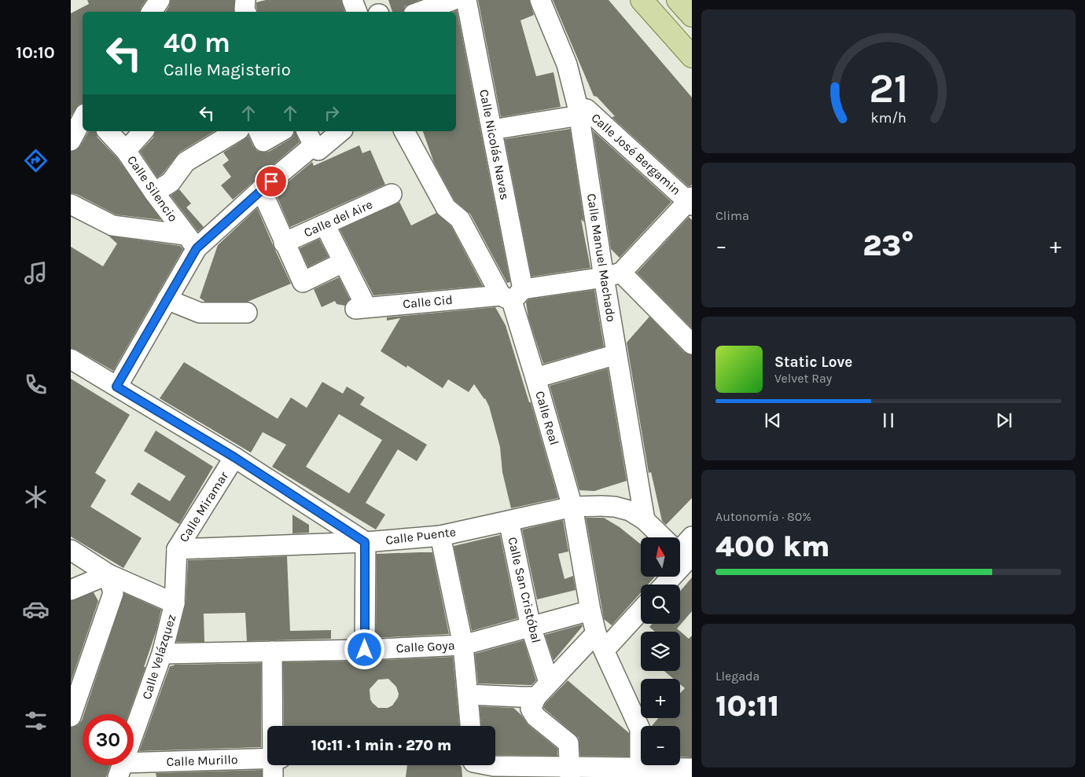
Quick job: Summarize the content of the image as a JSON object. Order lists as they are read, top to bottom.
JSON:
{
  "streets": {
    "street": [
      "Calle Nicolás Navas",
      "Calle José Bergamin",
      "Calle Silencio",
      "Calle del Aire",
      "Calle Manuel Machado",
      "Calle Cid",
      "Calle Real",
      "Calle Miramar",
      "Calle Puente",
      "Calle San Cristóbal",
      "Calle Goya",
      "Calle Velázquez",
      "Calle Murillo"
    ]
  },
  "crossings": [
    ["Calle Nicolás Navas", "Calle Cid"],
    ["Calle Nicolás Navas", "Calle Real"],
    ["Calle José Bergamin", "Calle Manuel Machado"],
    ["Calle Manuel Machado", "Calle Cid"],
    ["Calle Manuel Machado", "Calle Puente"],
    ["Calle Cid", "Calle Real"],
    ["Calle Real", "Calle Puente"],
    ["Calle Real", "Calle Goya"],
    ["Calle Miramar", "Calle Puente"],
    ["Calle Miramar", "Calle Velázquez"],
    ["Calle Puente", "Calle San Cristóbal"],
    ["Calle San Cristóbal", "Calle Goya"],
    ["Calle Goya", "Calle Velázquez"],
    ["Calle Velázquez", "Calle Murillo"]
  ],
  "north": "top",
  "page": {
    "tabs": "10:10",
    "turn": ["40 m", "Calle Magisterio"],
    "tile": [
      "Clima",
      ["Autonomía · 80%", "400 km"],
      ["Llegada", "10:11"]
    ],
    "heat": ["−", "23°", "+"],
    "song": ["Static Love", "Velvet Ray"],
    "map_buttons": ["+", "−"],
    "limit": "30",
    "trip": "10:11 · 1 min · 270 m",
    "gauge": ["21", "km/h"]
  }
}
